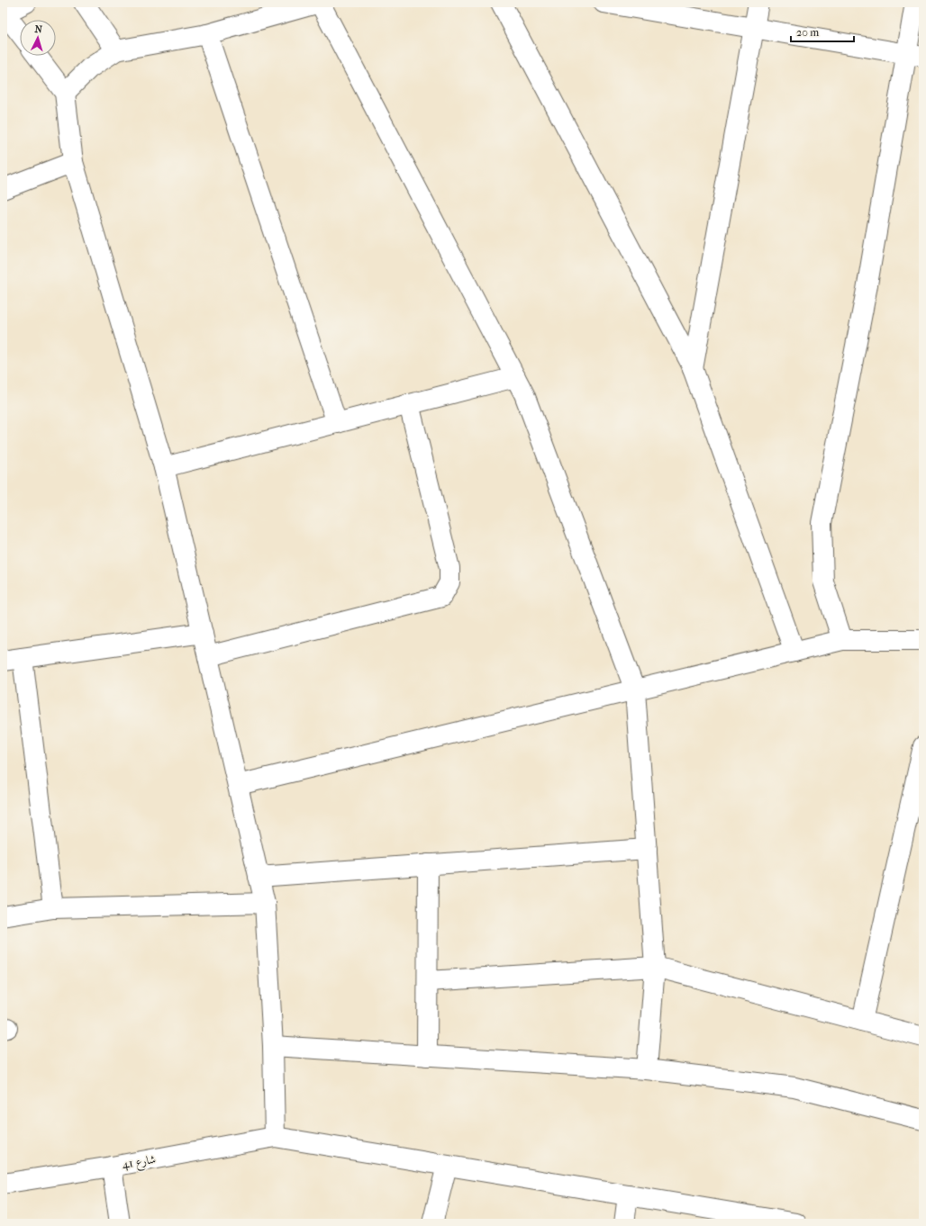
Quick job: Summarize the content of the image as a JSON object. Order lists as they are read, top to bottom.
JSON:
{
  "streets": {
    "street": ["شارع 41"]
  },
  "scale_bar": "20 m",
  "north": "top"
}
